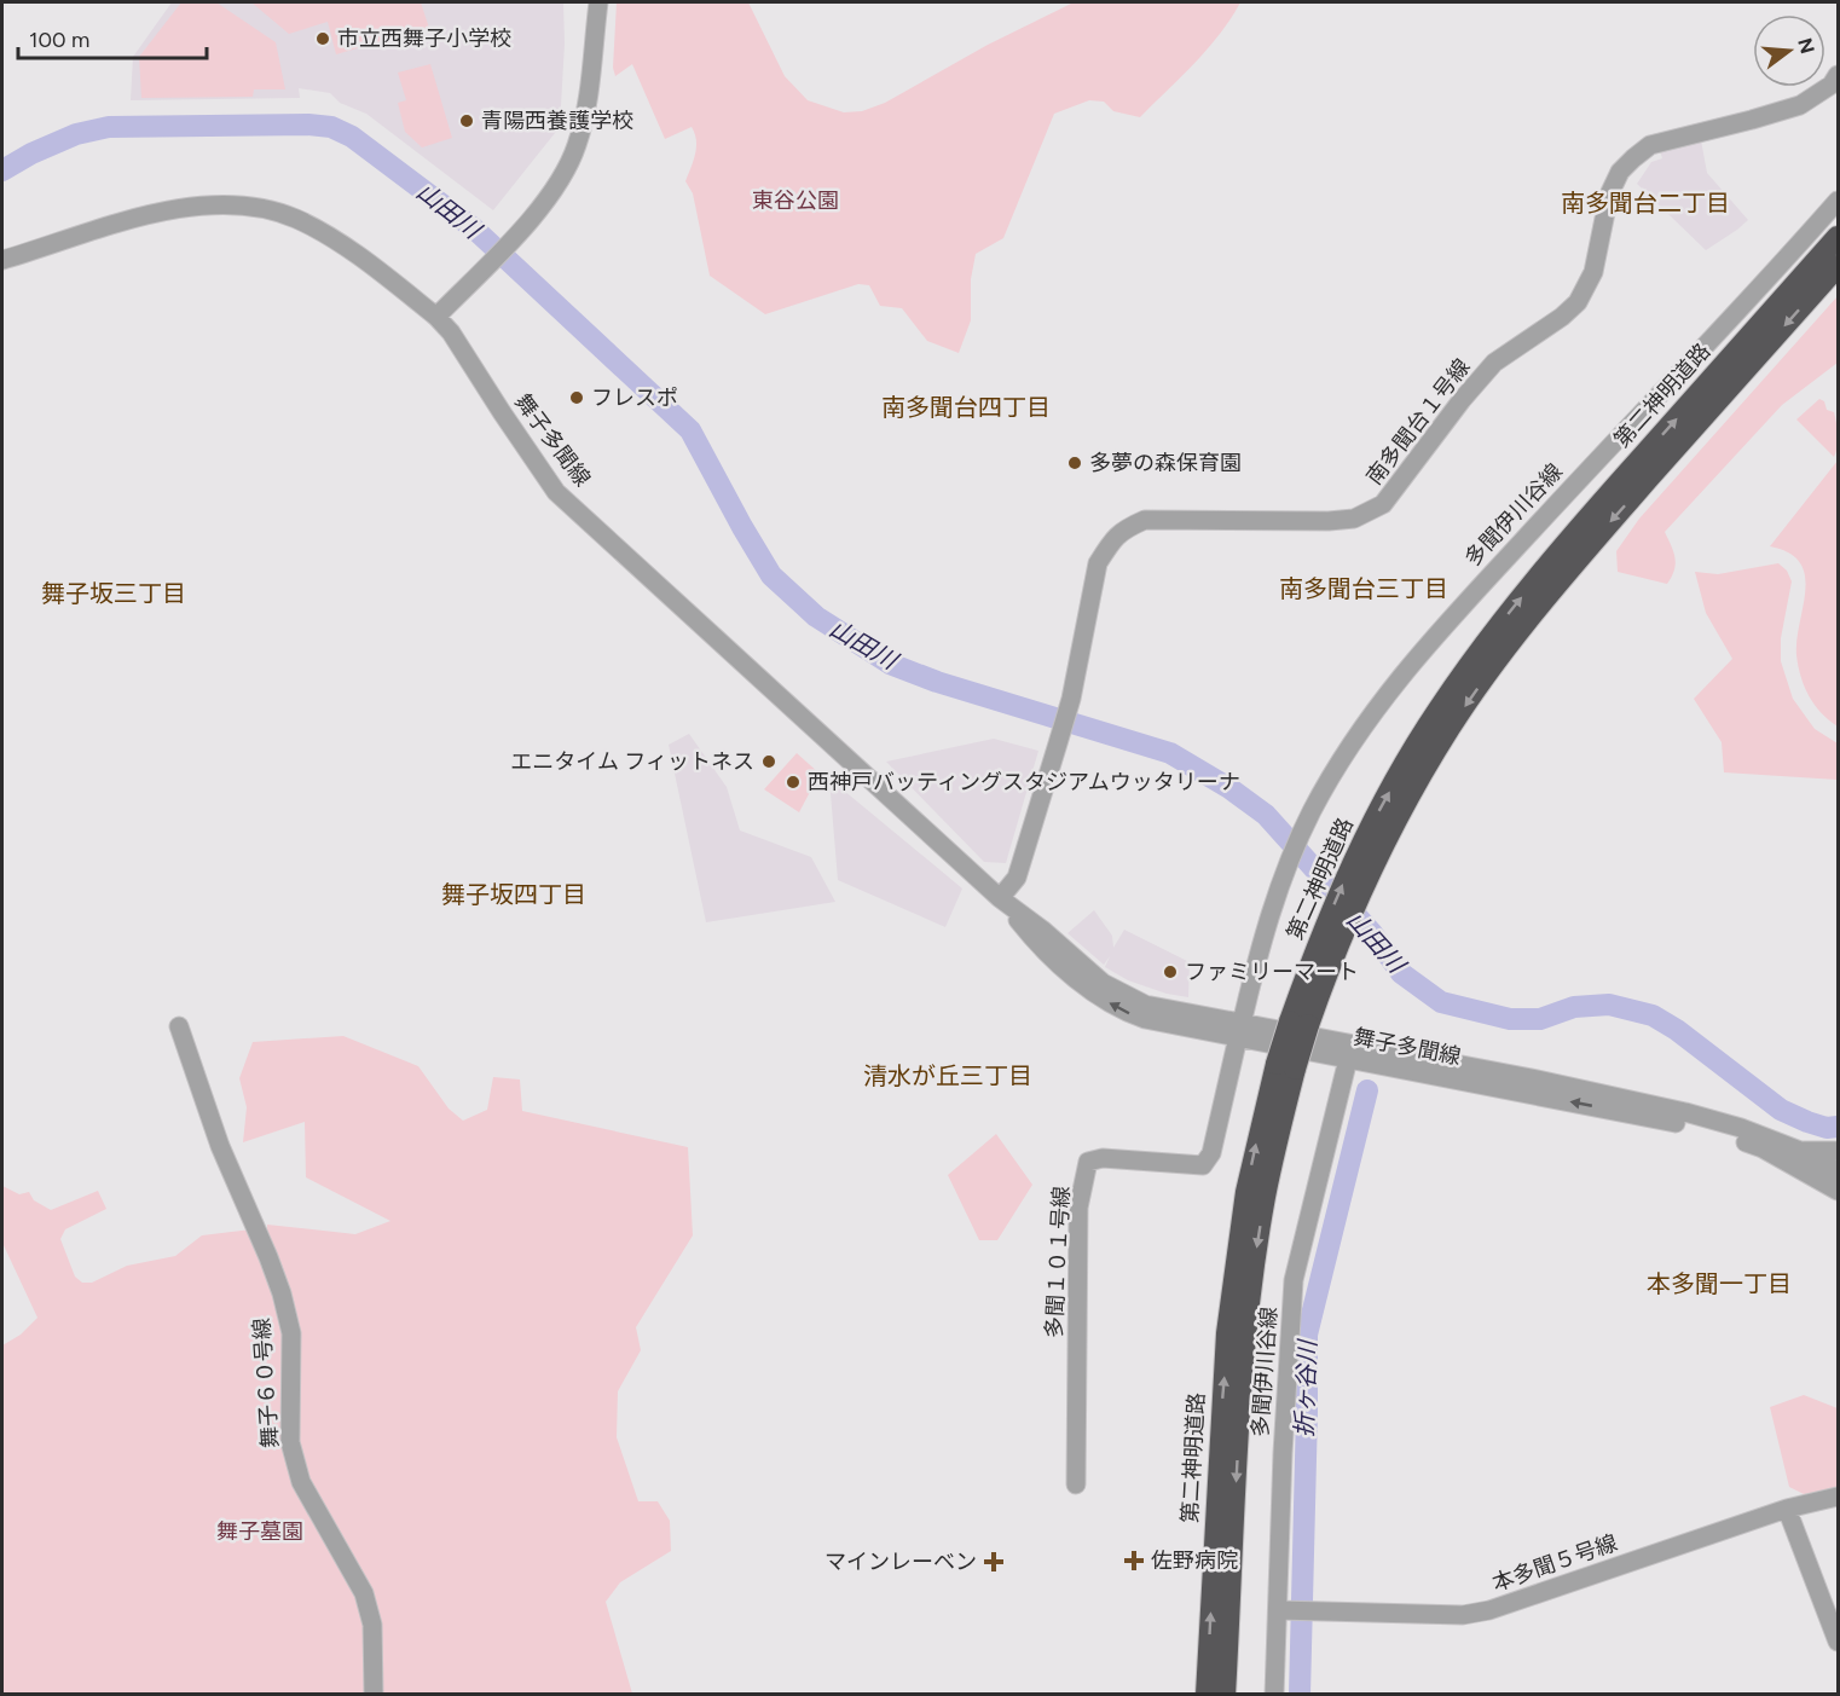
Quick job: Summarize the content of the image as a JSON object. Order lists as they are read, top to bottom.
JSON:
{
  "streets": {
    "highway": ["第二神明道路"],
    "street": [
      "南多聞台１号線",
      "舞子多聞線",
      "多聞伊川谷線",
      "多聞１０１号線",
      "舞子６０号線",
      "本多聞５号線"
    ]
  },
  "crossings": [
    ["南多聞台１号線", "舞子多聞線"],
    ["舞子多聞線", "多聞伊川谷線"],
    ["舞子多聞線", "多聞１０１号線"],
    ["多聞伊川谷線", "多聞１０１号線"],
    ["多聞伊川谷線", "本多聞５号線"]
  ],
  "districts": [
    "南多聞台二丁目",
    "南多聞台四丁目",
    "南多聞台三丁目",
    "舞子坂三丁目",
    "舞子坂四丁目",
    "清水が丘三丁目",
    "本多聞一丁目"
  ],
  "water": ["山田川", "折ヶ谷川"],
  "parks": ["東谷公園", "舞子墓園"],
  "places": {
    "other": [
      "市立西舞子小学校",
      "青陽西養護学校",
      "フレスポ",
      "多夢の森保育園",
      "エニタイム フィットネス",
      "西神戸バッティングスタジアムウッタリーナ",
      "ファミリーマート"
    ],
    "health": ["佐野病院", "マインレーベン"]
  },
  "scale_bar": "100 m",
  "north": "right"
}
